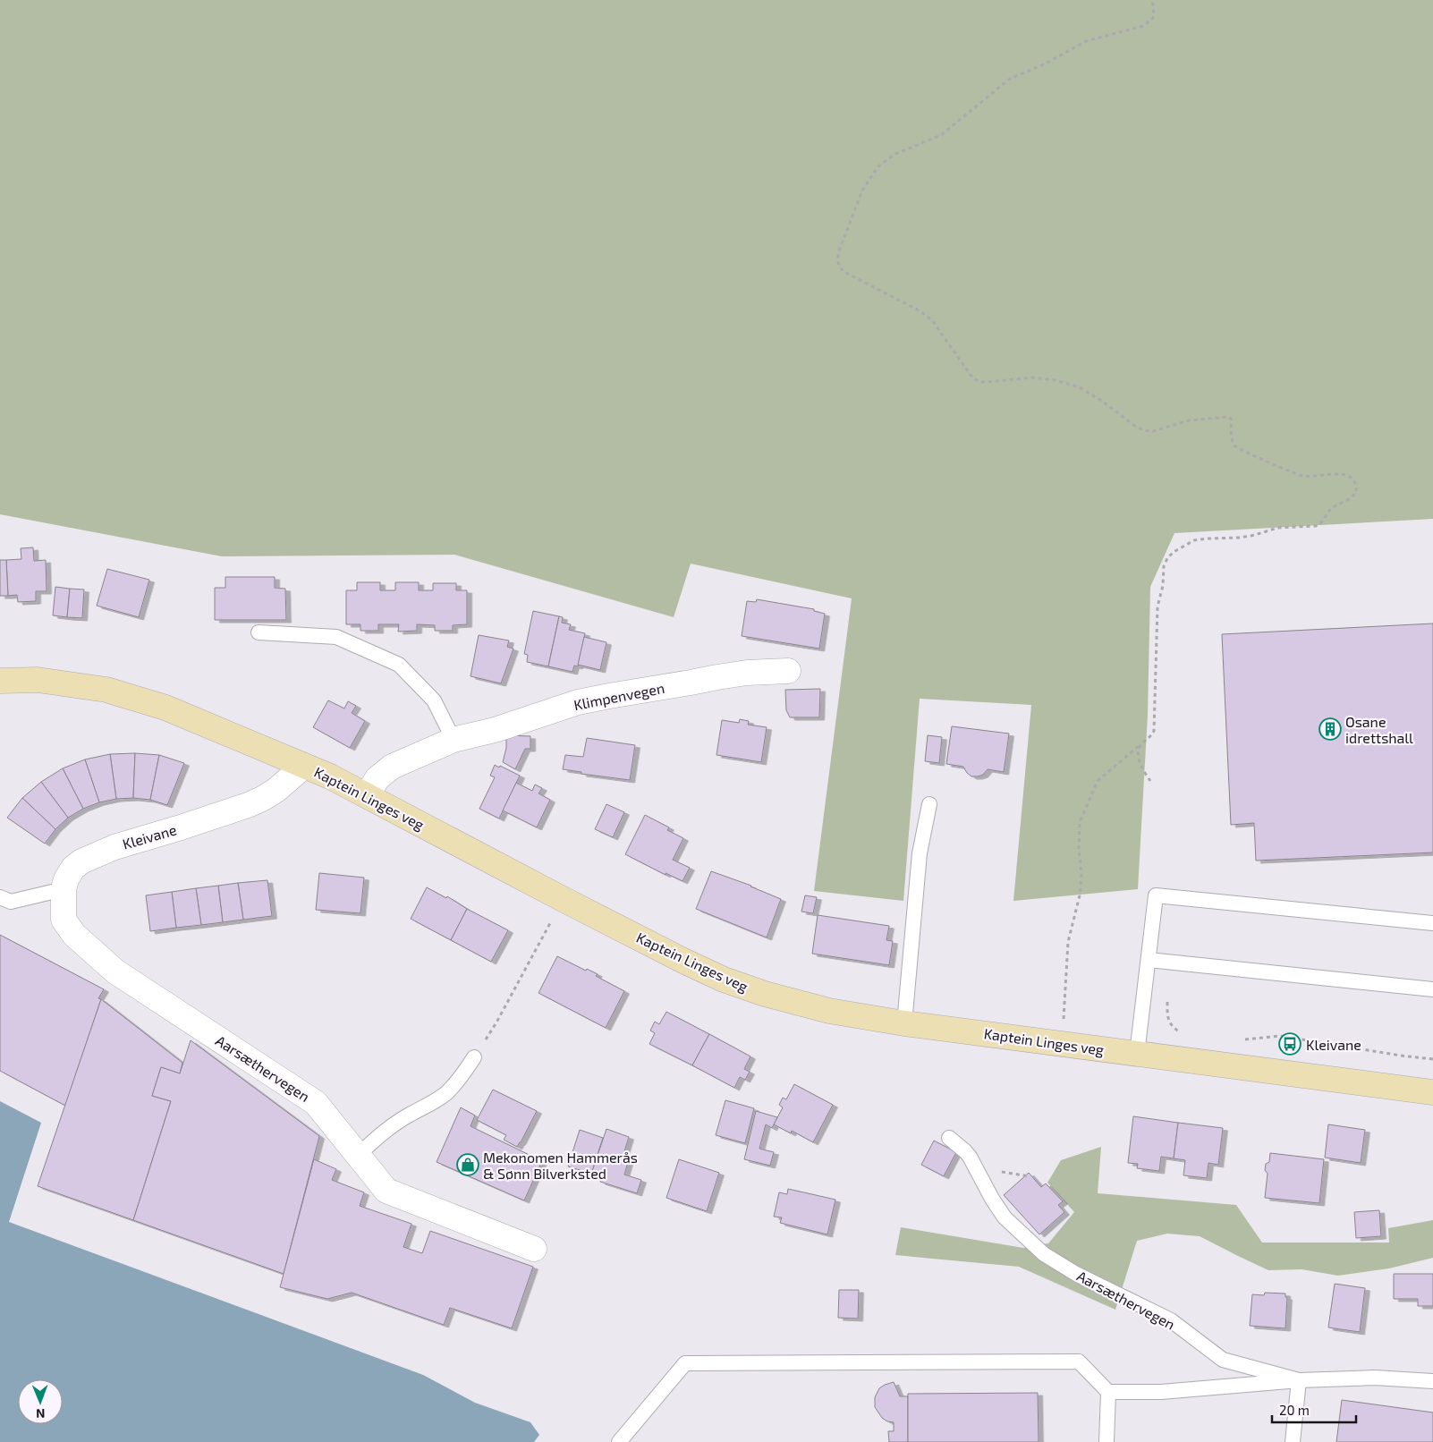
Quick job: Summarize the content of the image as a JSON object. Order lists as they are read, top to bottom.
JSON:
{
  "streets": {
    "main road": ["Kaptein Linges veg"],
    "street": ["Klimpenvegen", "Kleivane", "Aarsæthervegen"]
  },
  "crossings": [
    ["Klimpenvegen", "Kaptein Linges veg"],
    ["Kaptein Linges veg", "Kleivane"],
    ["Kleivane", "Aarsæthervegen"]
  ],
  "places": {
    "building": ["Osane idrettshall"],
    "bus stop": ["Kleivane"],
    "shop": ["Mekonomen Hammerås & Sønn Bilverksted"]
  },
  "scale_bar": "20 m",
  "north": "bottom"
}
